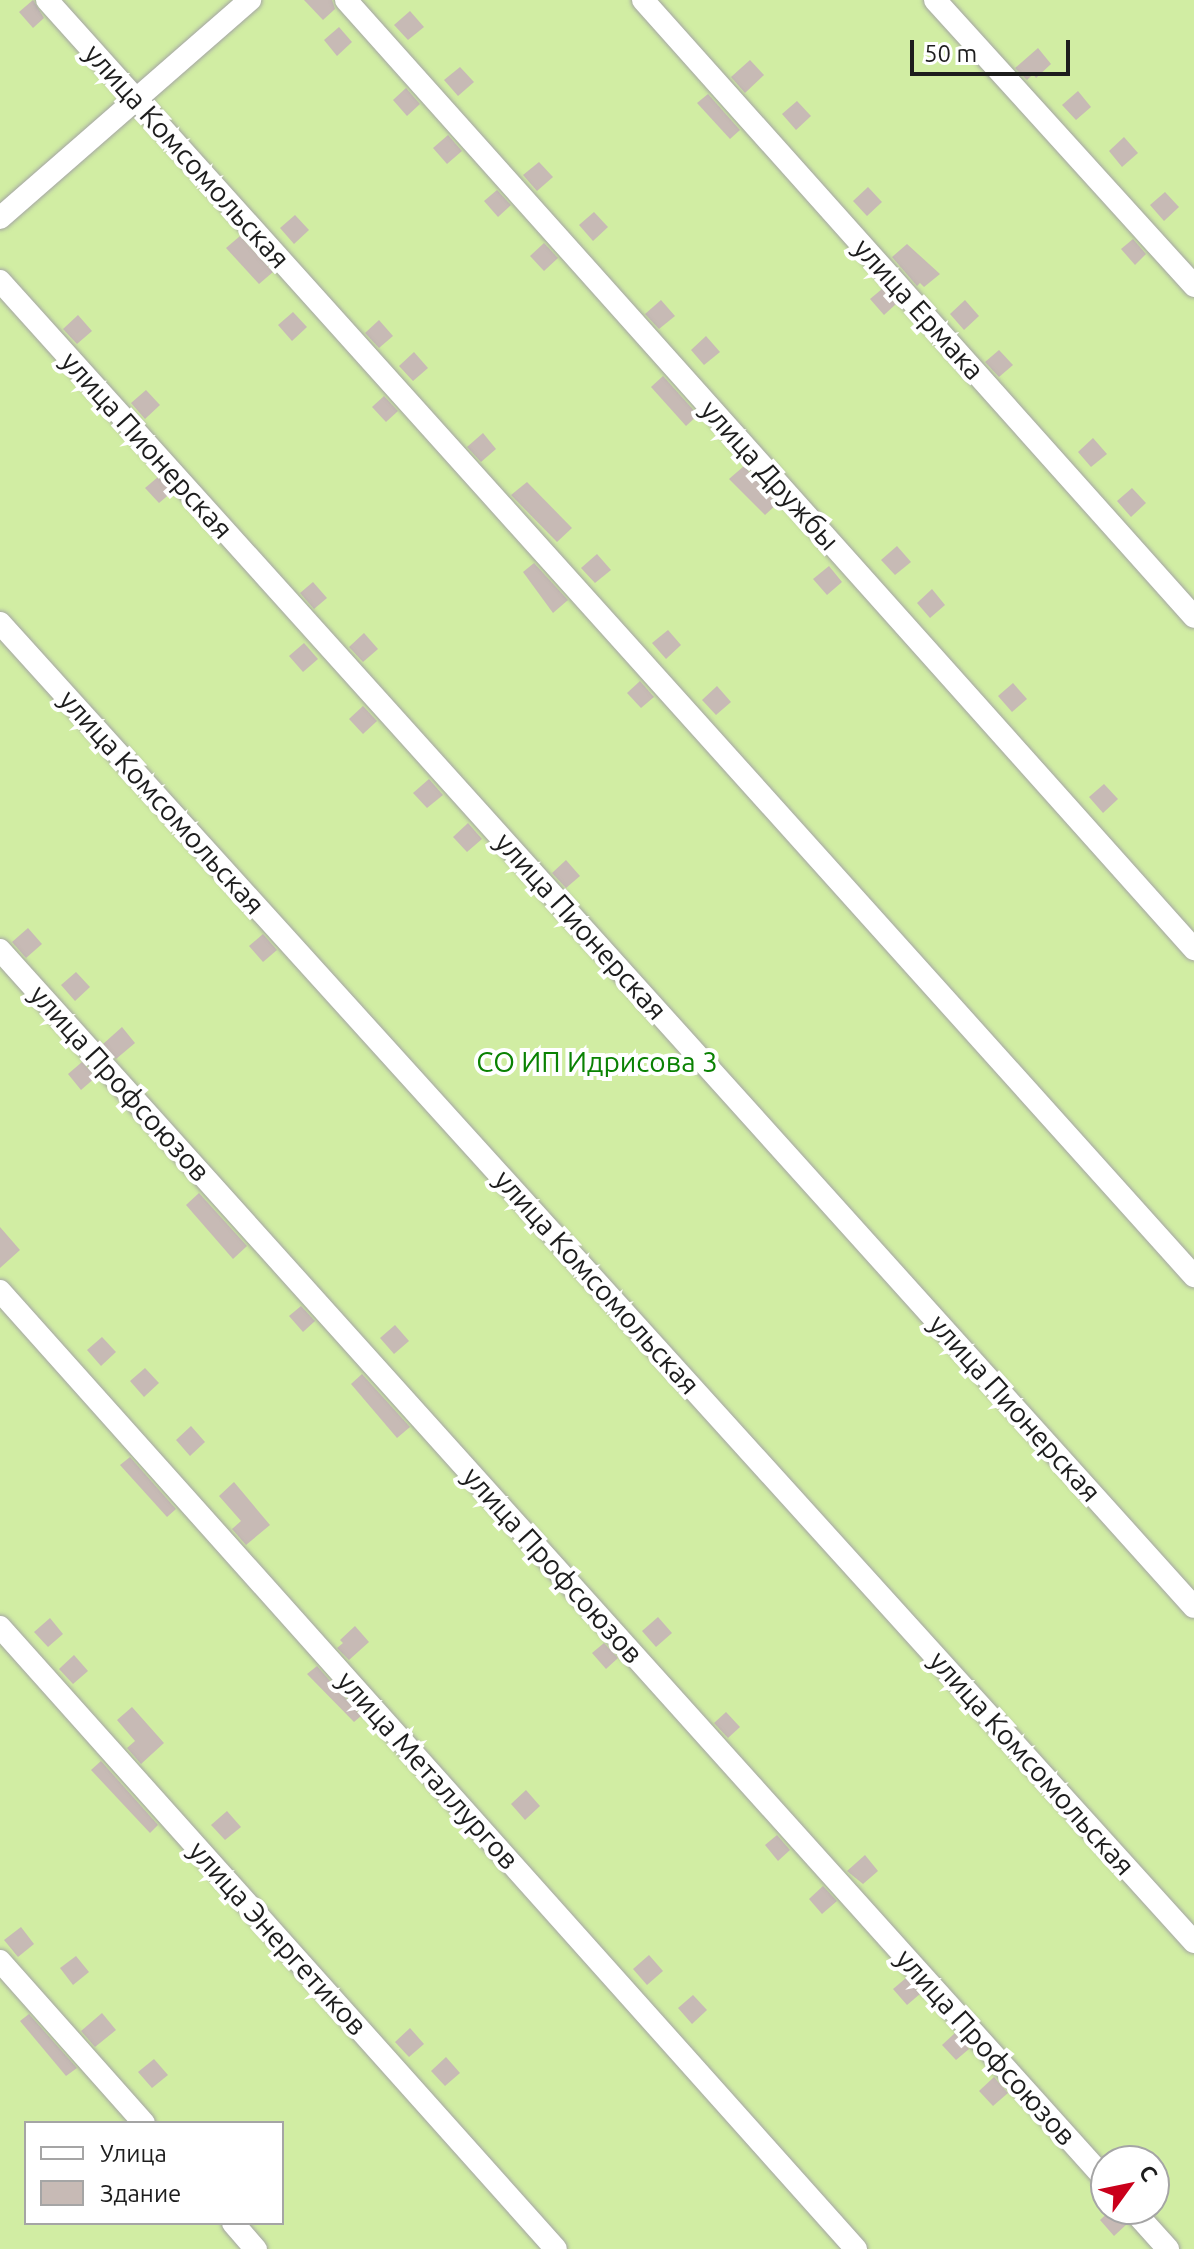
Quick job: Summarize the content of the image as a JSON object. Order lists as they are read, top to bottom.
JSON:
{
  "streets": {
    "street": [
      "улица Комсомольская",
      "улица Ермака",
      "улица Пионерская",
      "улица Дружбы",
      "улица Профсоюзов",
      "улица Металлургов",
      "улица Энергетиков"
    ]
  },
  "parks": ["СО ИП Идрисова 3"],
  "legend": ["Улица", "Здание"],
  "scale_bar": "50 m",
  "north": "top right"
}
